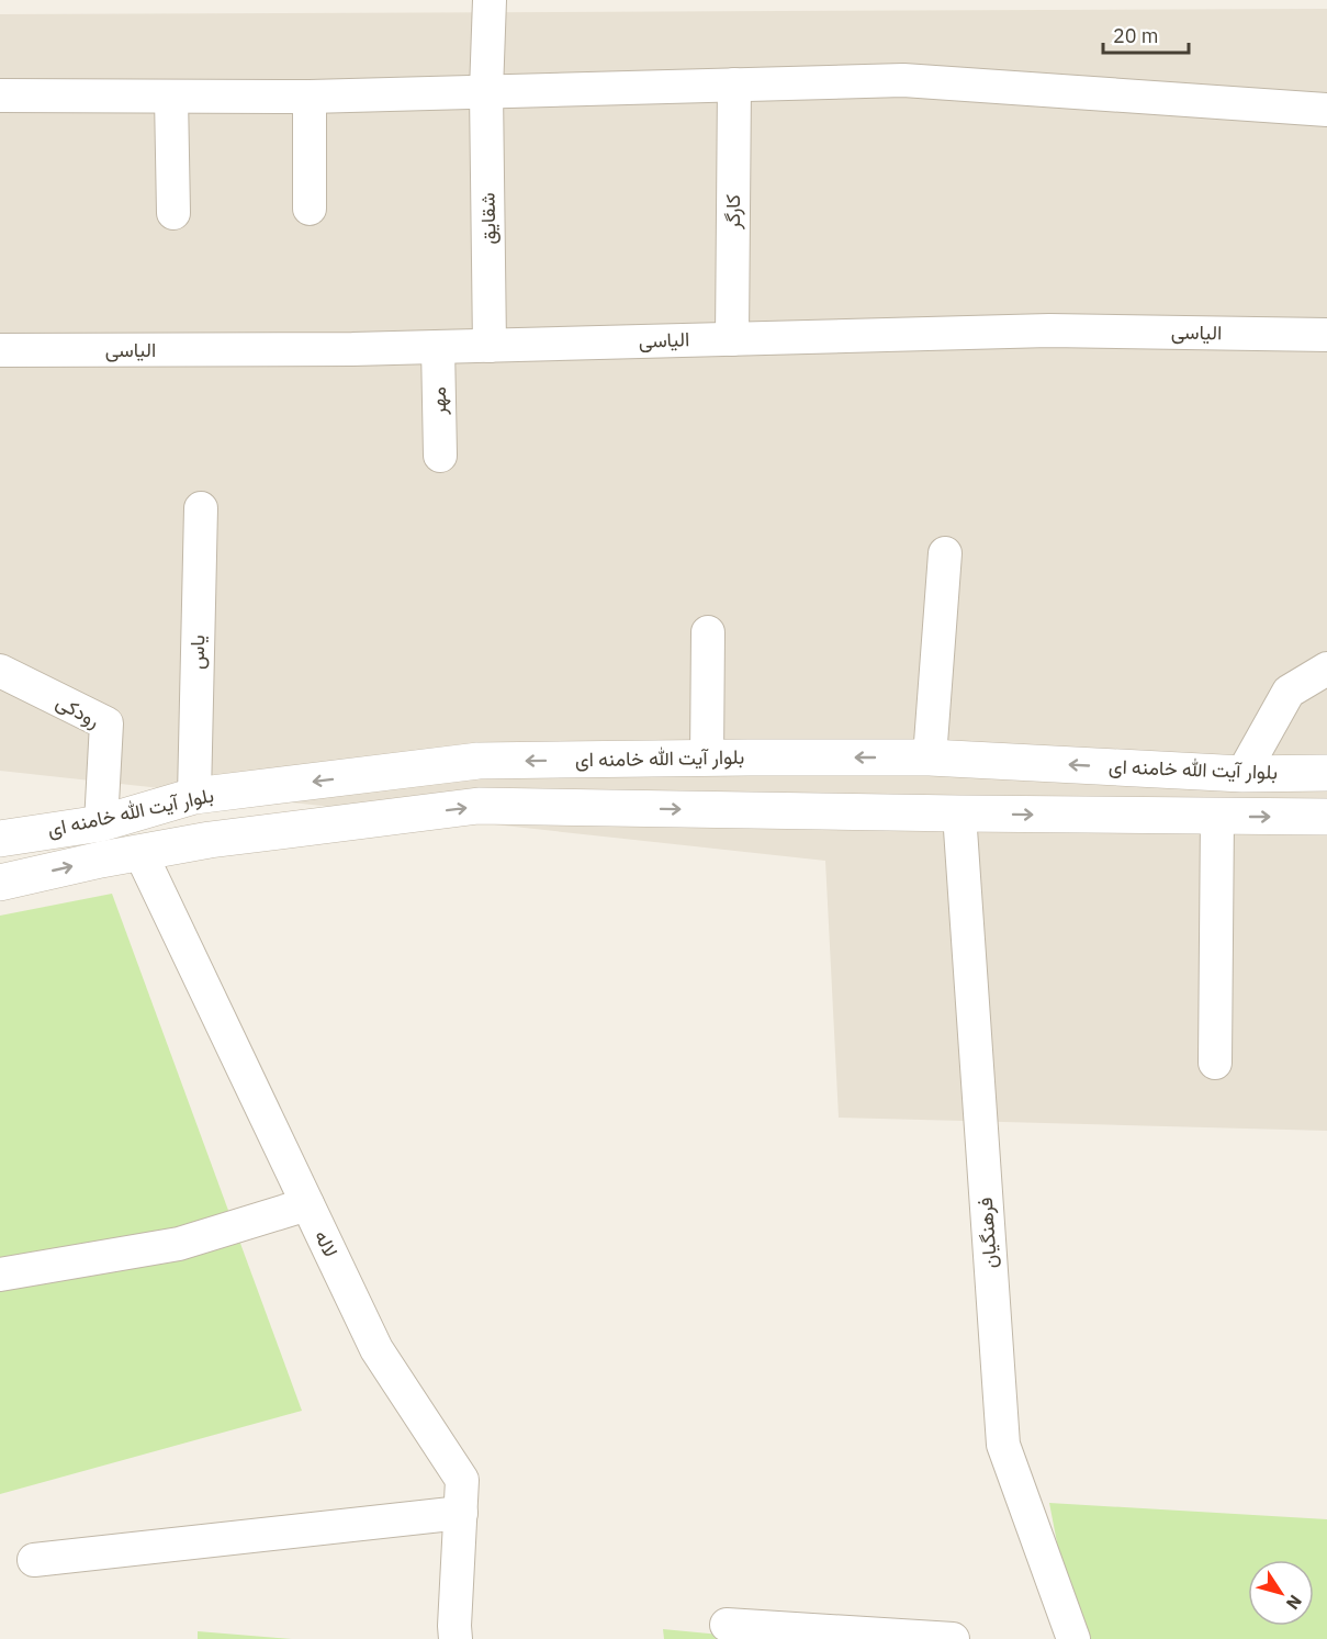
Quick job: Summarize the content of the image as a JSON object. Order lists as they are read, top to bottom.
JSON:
{
  "streets": {
    "street": [
      "کارگر",
      "شقایق",
      "الیاسی",
      "مهر",
      "یاس",
      "رودکی",
      "بلوار آیت الله خامنه ای",
      "فرهنگیان",
      "لاله"
    ]
  },
  "crossings": [
    ["کارگر", "الیاسی"],
    ["شقایق", "الیاسی"],
    ["الیاسی", "مهر"],
    ["یاس", "بلوار آیت الله خامنه ای"],
    ["رودکی", "بلوار آیت الله خامنه ای"],
    ["بلوار آیت الله خامنه ای", "فرهنگیان"],
    ["بلوار آیت الله خامنه ای", "لاله"]
  ],
  "scale_bar": "20 m",
  "north": "bottom right"
}
